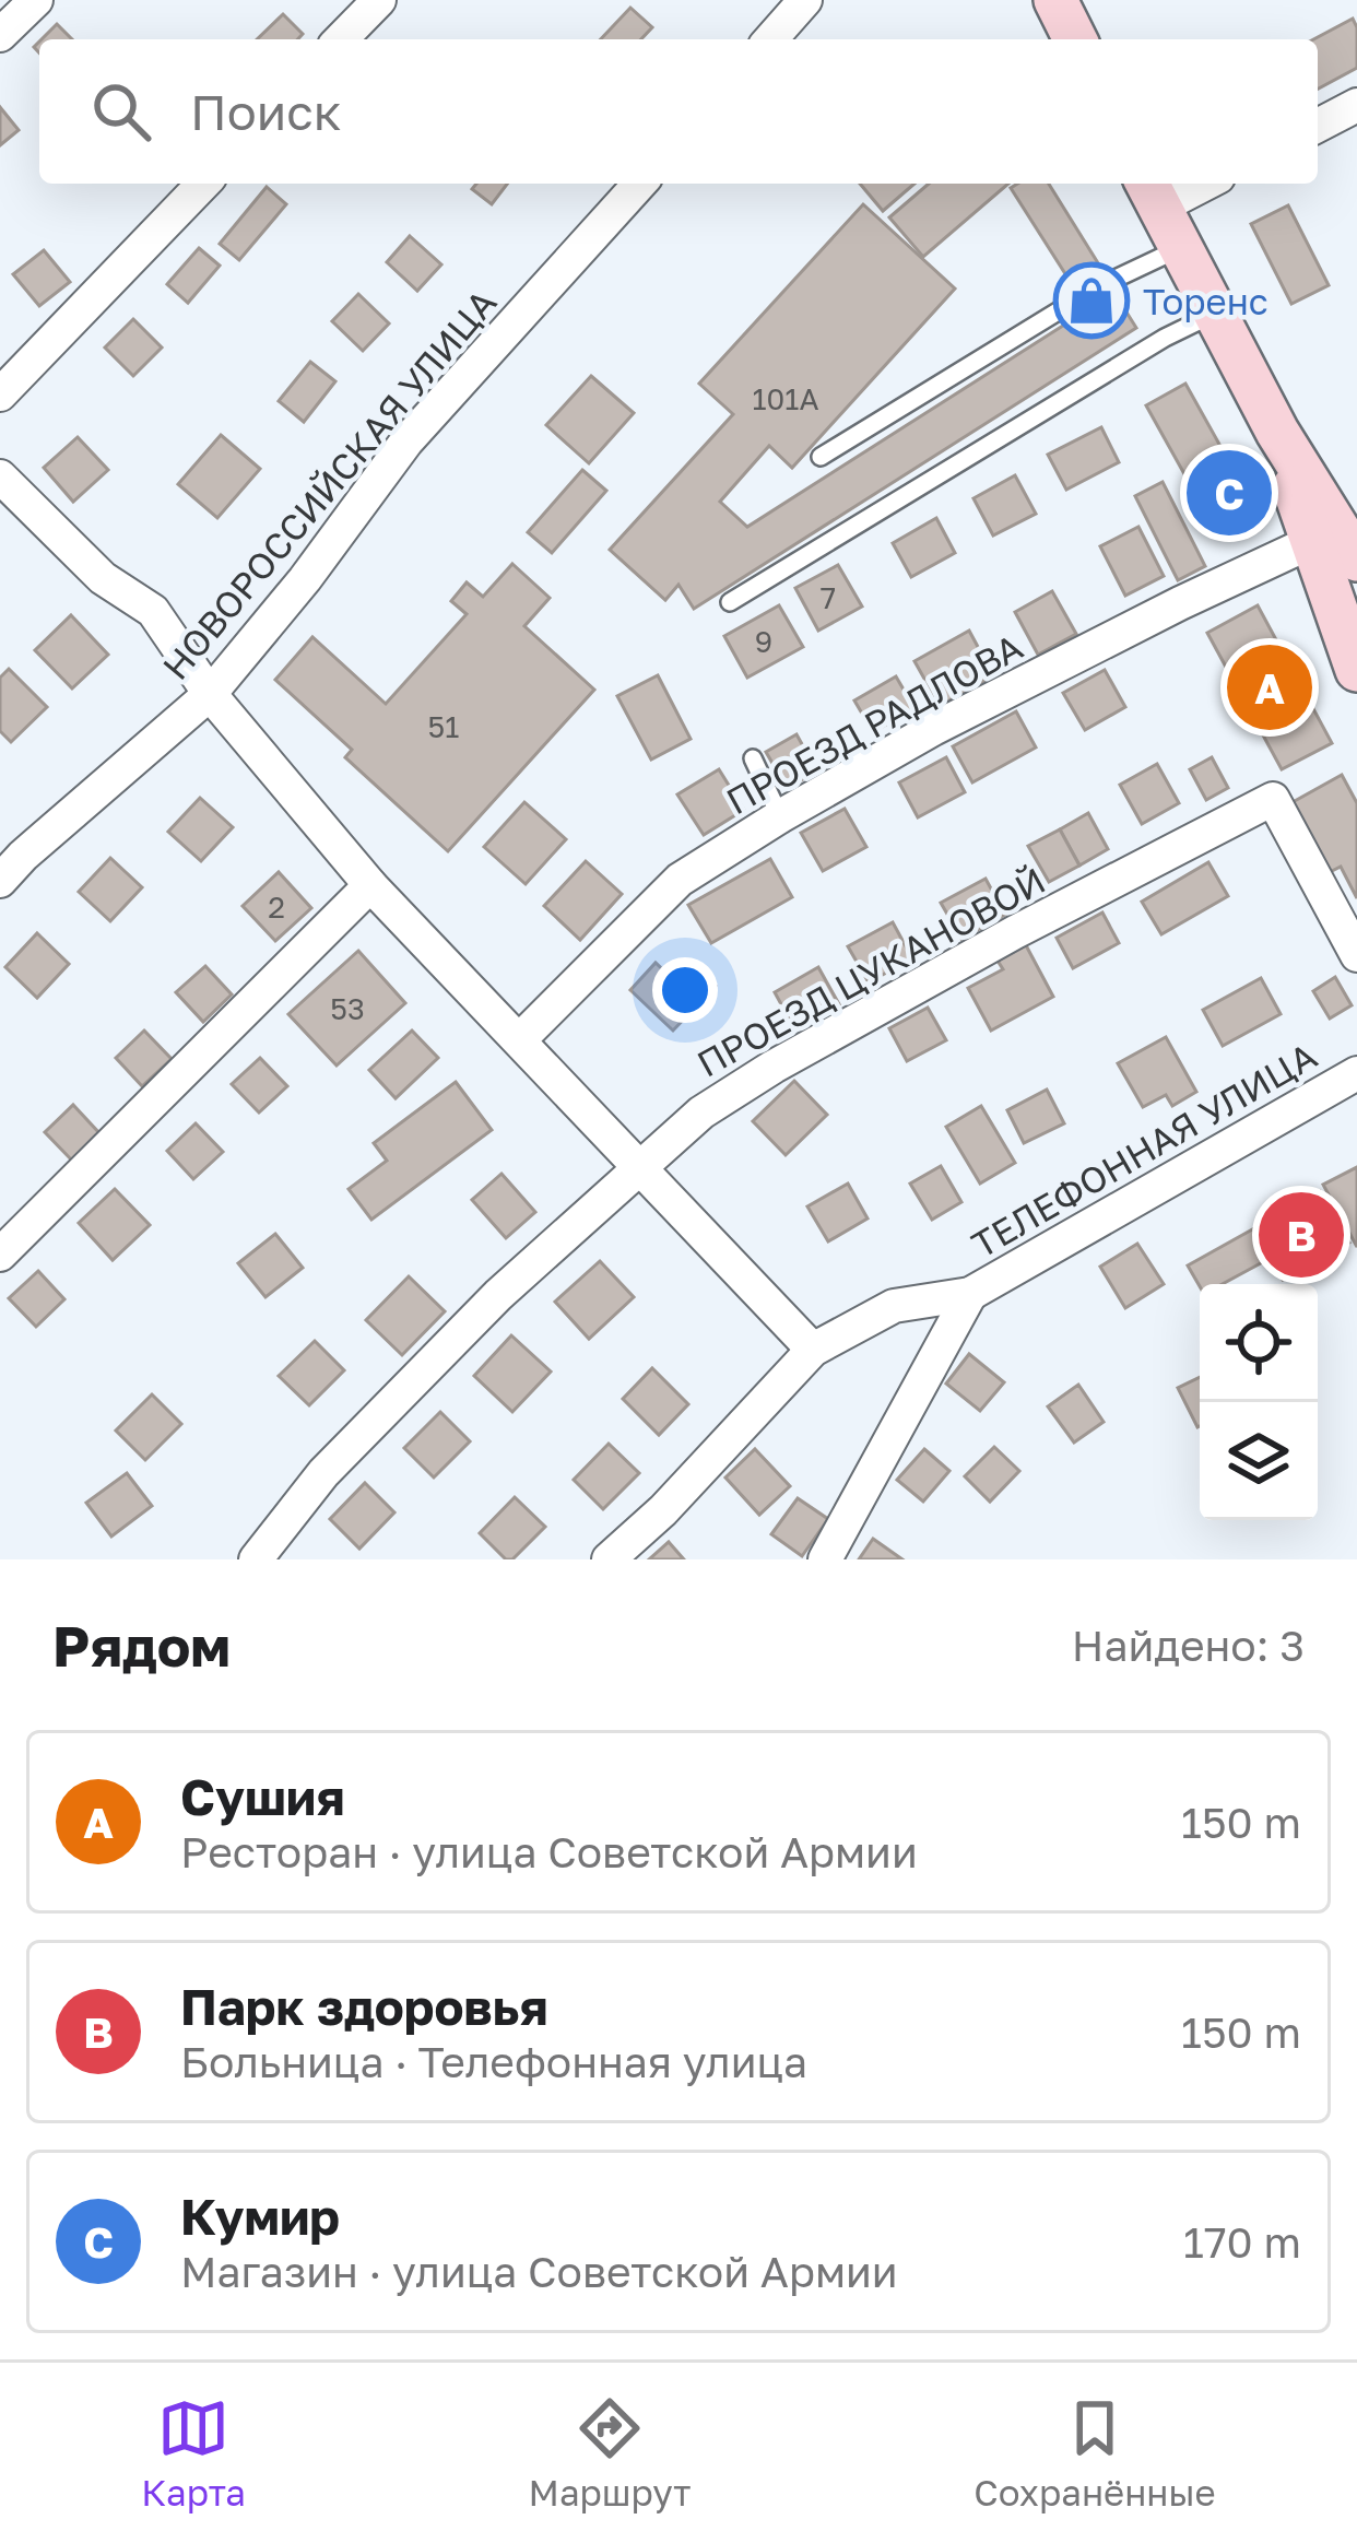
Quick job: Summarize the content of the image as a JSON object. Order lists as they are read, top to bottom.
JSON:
{
  "streets": {
    "street": [
      "НОВОРОССИЙСКАЯ УЛИЦА",
      "ПРОЕЗД РАДЛОВА",
      "ПРОЕЗД ЦУКАНОВОЙ",
      "ТЕЛЕФОННАЯ УЛИЦА"
    ]
  },
  "places": {
    "shop": ["Торенс"]
  },
  "house_numbers": [
    "101А",
    "7",
    "9",
    "51",
    "2",
    "53"
  ],
  "page": {
    "search": "Поиск",
    "pins": ["C", "A", "B"],
    "heading": ["Рядом", "Найдено: 3"],
    "list": [
      {
        "mark": "A",
        "name": "Сушия",
        "note": "Ресторан · улица Советской Армии",
        "value": "150 m"
      },
      {
        "mark": "B",
        "name": "Парк здоровья",
        "note": "Больница · Телефонная улица",
        "value": "150 m"
      },
      {
        "mark": "C",
        "name": "Кумир",
        "note": "Магазин · улица Советской Армии",
        "value": "170 m"
      }
    ],
    "nav": ["Карта", "Маршрут", "Сохранённые"]
  }
}
